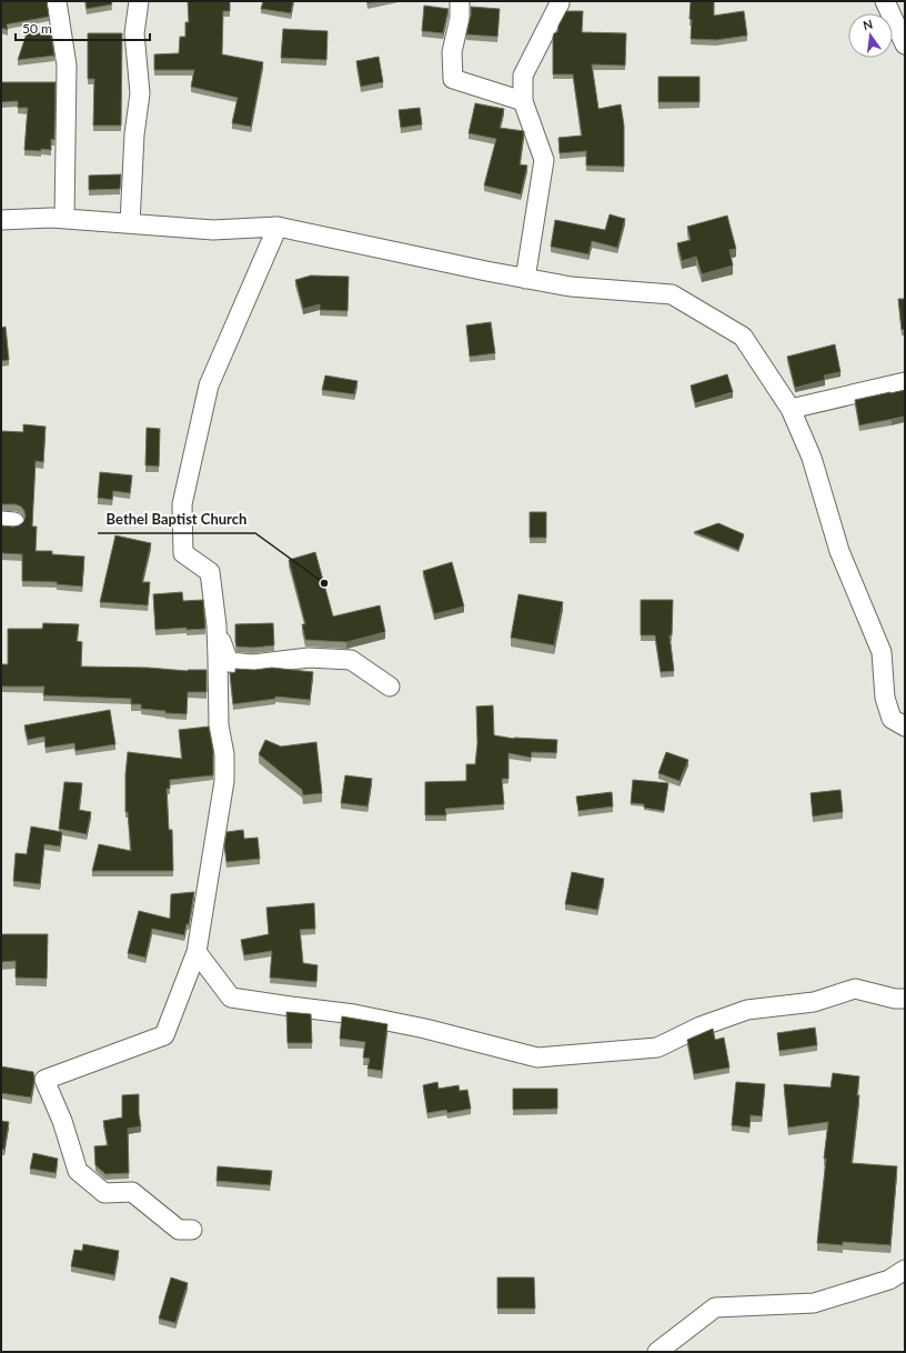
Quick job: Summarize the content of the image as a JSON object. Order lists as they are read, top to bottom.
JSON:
{
  "places": ["Bethel Baptist Church"],
  "scale_bar": "50 m",
  "north": "top"
}
